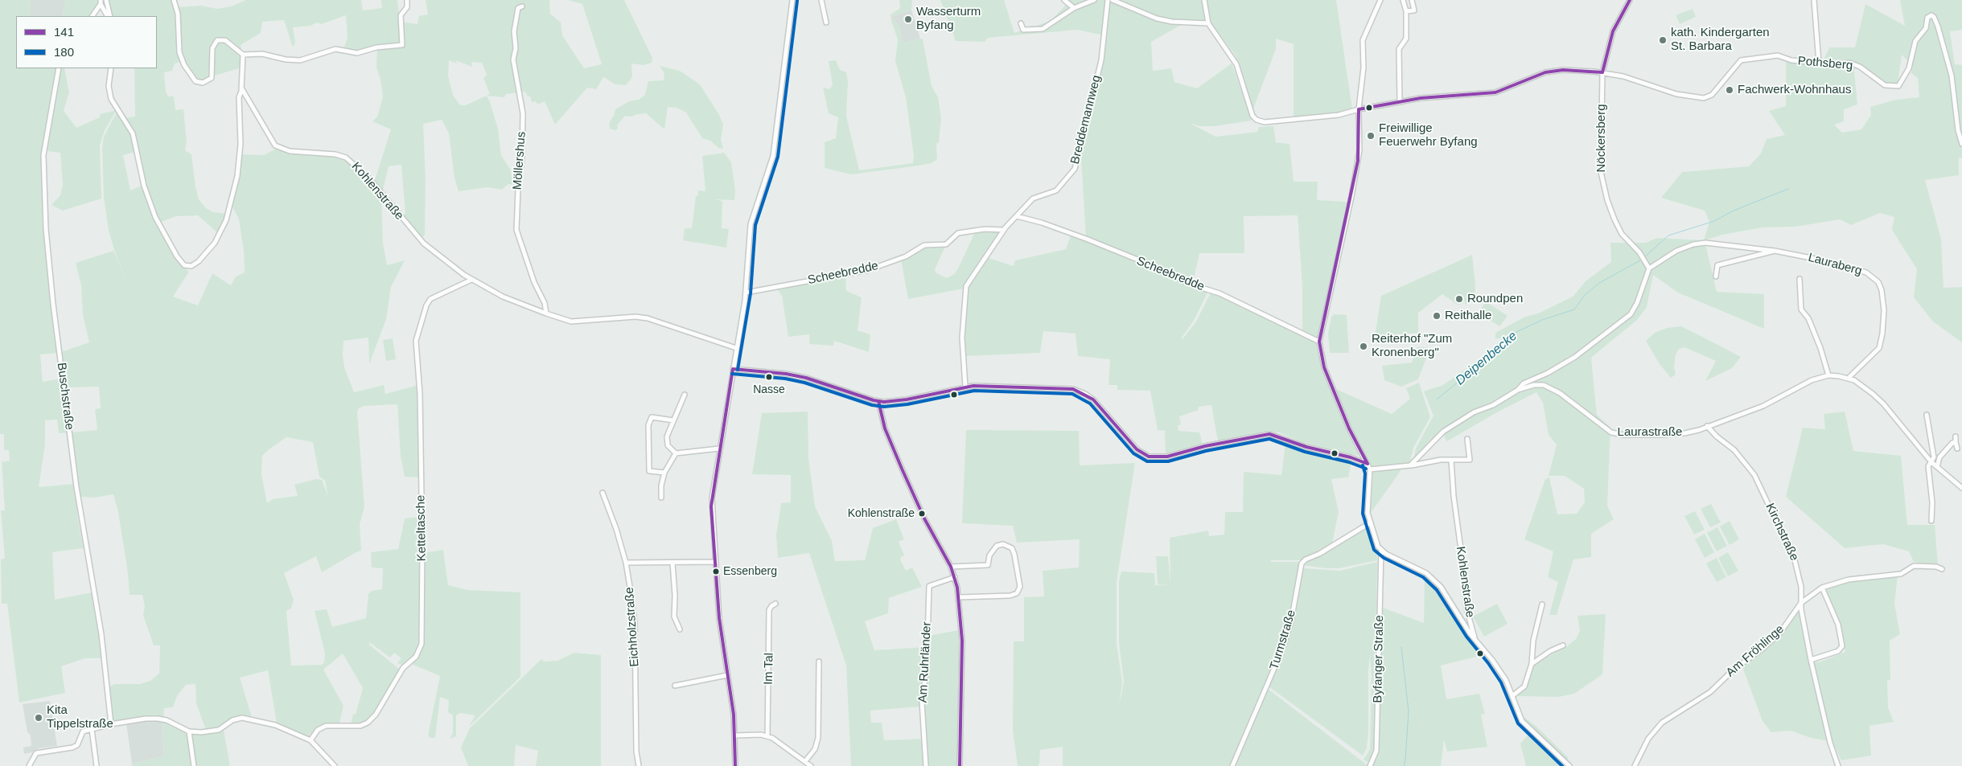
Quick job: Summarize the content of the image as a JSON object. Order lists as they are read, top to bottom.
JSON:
{
  "streets": {
    "street": [
      "Pothsberg",
      "Breddemannweg",
      "Nöckersberg",
      "Möllershus",
      "Kohlenstraße",
      "Lauraberg",
      "Scheebredde",
      "Buschstraße",
      "Laurastraße",
      "Ketteltasche",
      "Kirchstraße",
      "Eichholzstraße",
      "Turmstraße",
      "Am Fröhlinge",
      "Byfanger Straße",
      "Am Ruhrländer",
      "Im Tal"
    ]
  },
  "crossings": [
    ["Pothsberg", "Nöckersberg"],
    ["Breddemannweg", "Scheebredde"],
    ["Nöckersberg", "Lauraberg"],
    ["Möllershus", "Kohlenstraße"],
    ["Kohlenstraße", "Ketteltasche"],
    ["Kohlenstraße", "Byfanger Straße"],
    ["Lauraberg", "Laurastraße"],
    ["Laurastraße", "Kirchstraße"],
    ["Kirchstraße", "Am Fröhlinge"]
  ],
  "water": ["Deipenbecke"],
  "places": [
    "Wasserturm Byfang",
    "kath. Kindergarten St. Barbara",
    "Fachwerk-Wohnhaus",
    "Freiwillige Feuerwehr Byfang",
    "Roundpen",
    "Reithalle",
    "Reiterhof \"Zum Kronenberg\"",
    "Nasse",
    "Kohlenstraße",
    "Essenberg",
    "Kita Tippelstraße"
  ],
  "lines": ["transit line 141", "transit line 180"],
  "legend": ["141", "180"]
}
